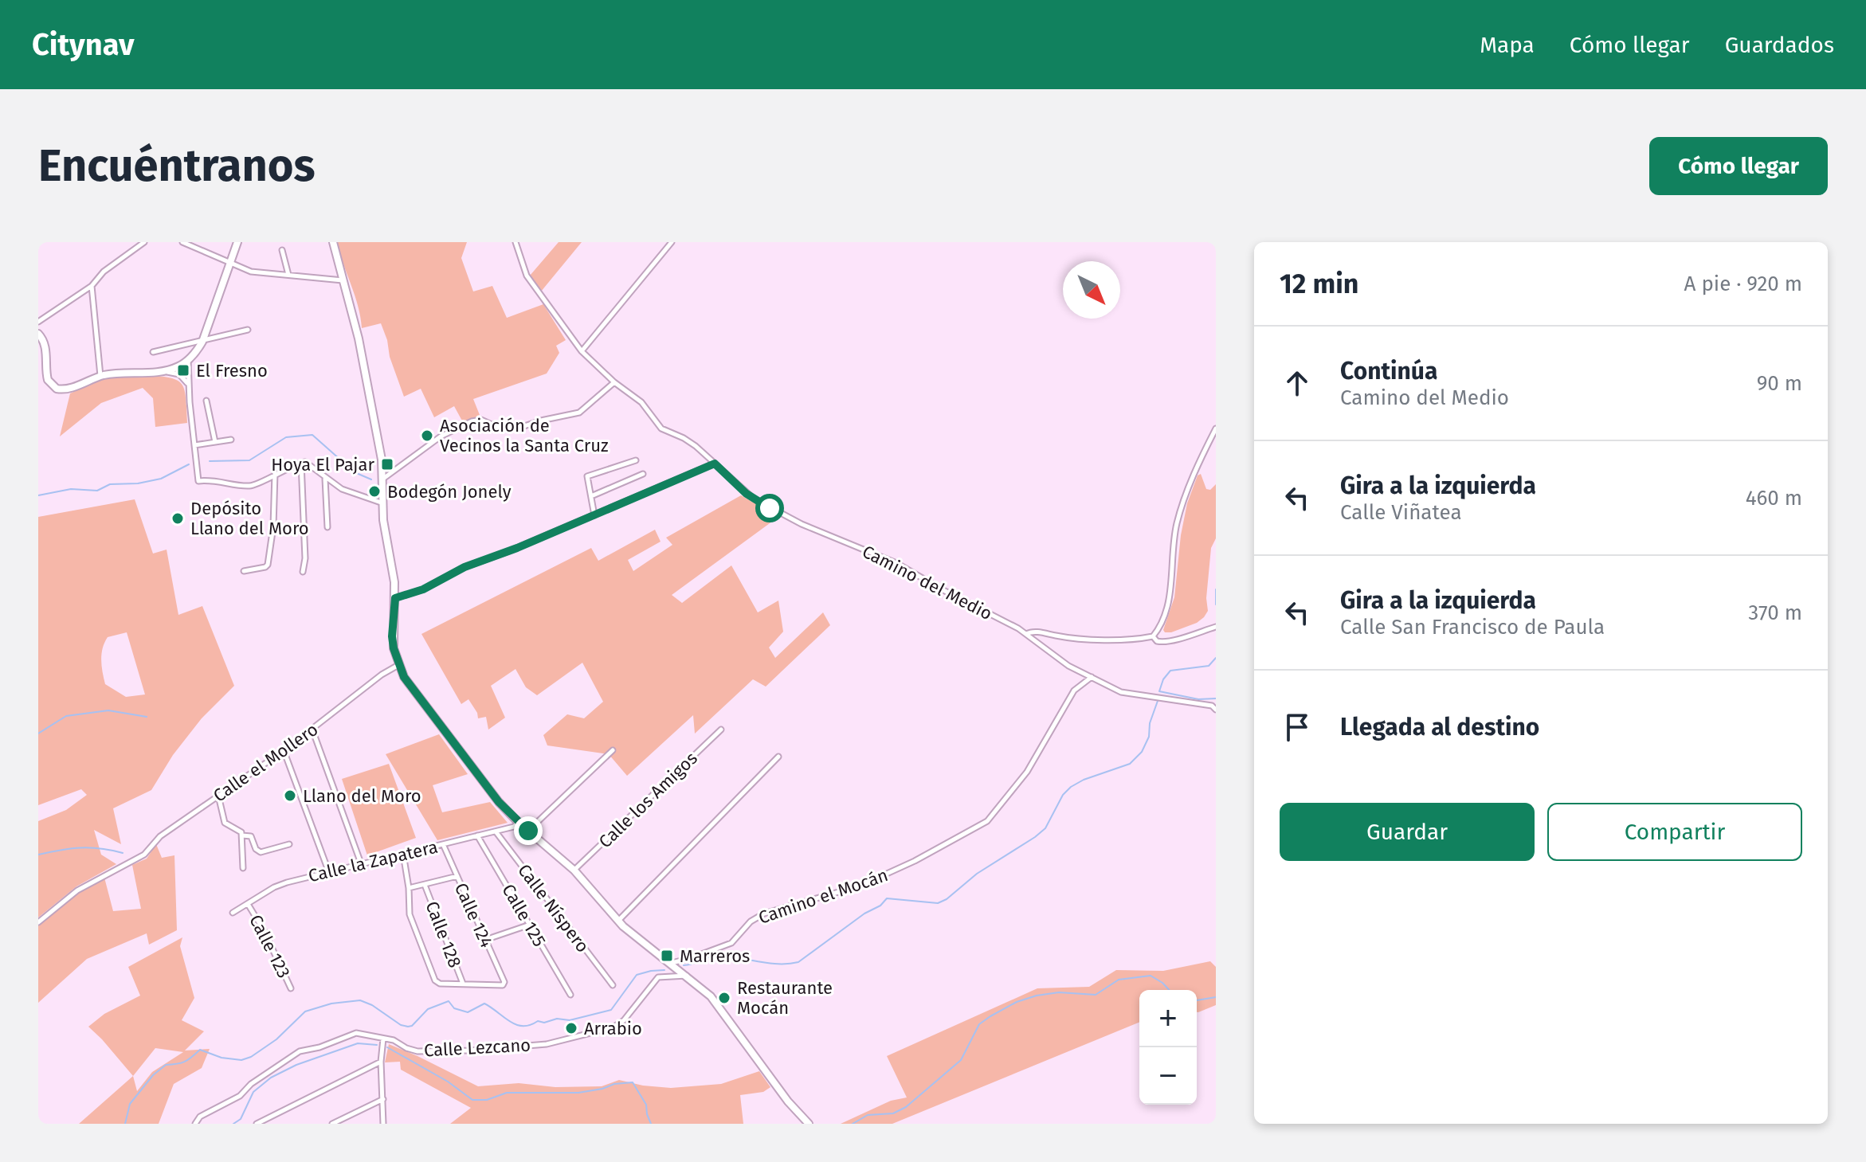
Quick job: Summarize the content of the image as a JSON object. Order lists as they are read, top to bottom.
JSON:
{
  "streets": {
    "street": [
      "Camino del Medio",
      "Calle el Mollero",
      "Calle los Amigos",
      "Calle la Zapatera",
      "Camino el Mocán",
      "Calle Níspero",
      "Calle 124",
      "Calle 125",
      "Calle 128",
      "Calle 123",
      "Calle Lezcano"
    ]
  },
  "crossings": [
    ["Camino del Medio", "Camino el Mocán"],
    ["Calle la Zapatera", "Calle Níspero"],
    ["Calle la Zapatera", "Calle 124"],
    ["Calle la Zapatera", "Calle 125"],
    ["Calle la Zapatera", "Calle 123"],
    ["Calle 124", "Calle 128"]
  ],
  "places": {
    "transit": ["El Fresno", "Hoya El Pajar", "Marreros"],
    "other": [
      "Asociación de Vecinos la Santa Cruz",
      "Bodegón Jonely",
      "Depósito Llano del Moro",
      "Llano del Moro",
      "Restaurante Mocán",
      "Arrabio"
    ]
  },
  "north": "bottom right",
  "page": {
    "header": "Citynav",
    "nav": ["Mapa", "Cómo llegar", "Guardados"],
    "buttons": [
      "Cómo llegar",
      ["Guardar", "Compartir"]
    ],
    "title": "Encuéntranos",
    "heading": ["12 min", "A pie · 920 m"],
    "list": [
      ["Continúa", "Camino del Medio", "90 m"],
      ["Gira a la izquierda", "Calle Viñatea", "460 m"],
      ["Gira a la izquierda", "Calle San Francisco de Paula", "370 m"],
      "Llegada al destino"
    ],
    "map_buttons": ["+", "−"]
  }
}
